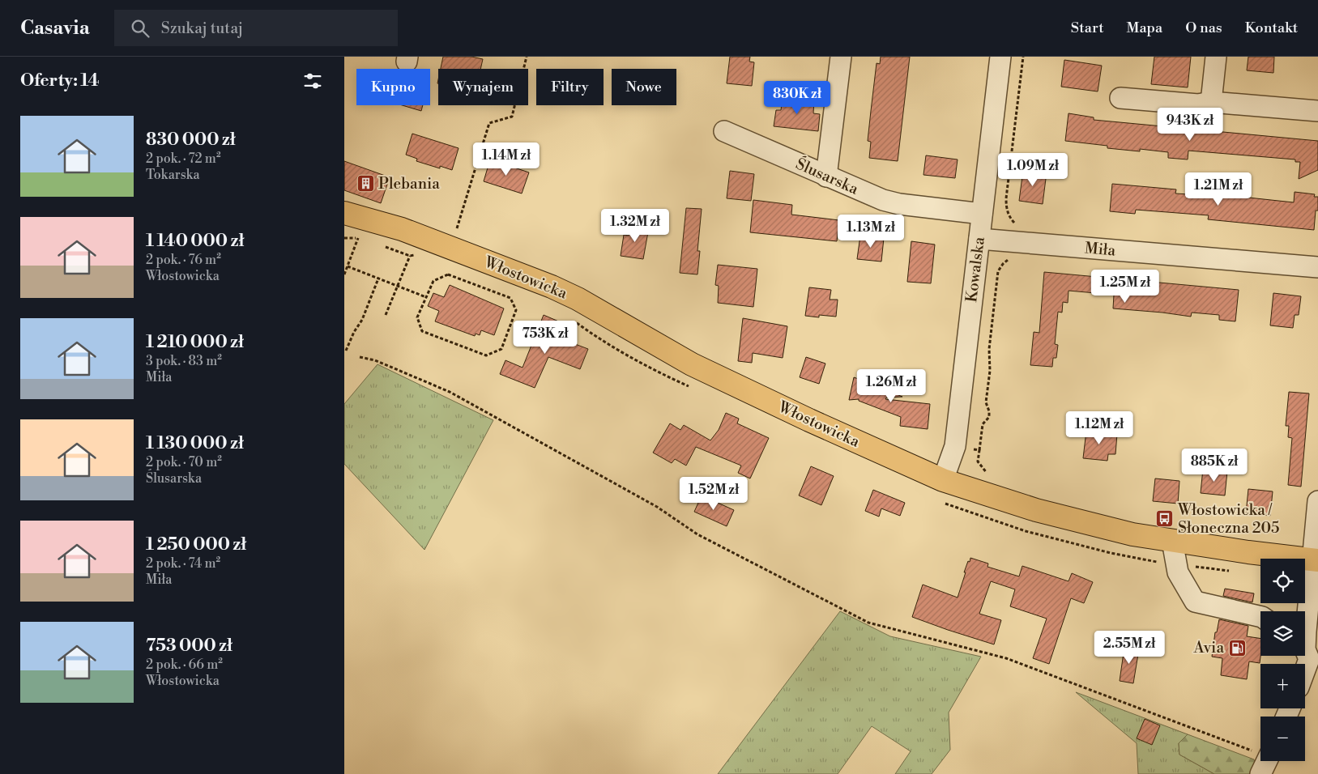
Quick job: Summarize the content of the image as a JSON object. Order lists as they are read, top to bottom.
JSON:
{
  "streets": {
    "main road": ["Włostowicka"],
    "street": ["Ślusarska", "Miła", "Kowalska"]
  },
  "crossings": [
    ["Ślusarska", "Kowalska"],
    ["Miła", "Kowalska"],
    ["Kowalska", "Włostowicka"]
  ],
  "places": {
    "building": ["Plebania"],
    "bus stop": ["Włostowicka / Słoneczna 205"],
    "fuel station": ["Avia"]
  },
  "page": {
    "header": "Casavia",
    "search": "Szukaj tutaj",
    "nav": [
      "Start",
      "Mapa",
      "O nas",
      "Kontakt"
    ],
    "heading": "Oferty: 14",
    "chip": [
      "Kupno",
      "Wynajem",
      "Filtry",
      "Nowe"
    ],
    "price": [
      "830K zł",
      "943K zł",
      "1.14M zł",
      "1.09M zł",
      "1.21M zł",
      "1.32M zł",
      "1.13M zł",
      "1.25M zł",
      "753K zł",
      "1.26M zł",
      "1.12M zł",
      "885K zł",
      "1.52M zł",
      "2.55M zł"
    ],
    "list": [
      {
        "name": "830 000 zł",
        "note": "2 pok. · 72 m² · Tokarska"
      },
      {
        "name": "1 140 000 zł",
        "note": "2 pok. · 76 m² · Włostowicka"
      },
      {
        "name": "1 210 000 zł",
        "note": "3 pok. · 83 m² · Miła"
      },
      {
        "name": "1 130 000 zł",
        "note": "2 pok. · 70 m² · Ślusarska"
      },
      {
        "name": "1 250 000 zł",
        "note": "2 pok. · 74 m² · Miła"
      },
      {
        "name": "753 000 zł",
        "note": "2 pok. · 66 m² · Włostowicka"
      }
    ],
    "map_buttons": ["+", "−"]
  }
}
